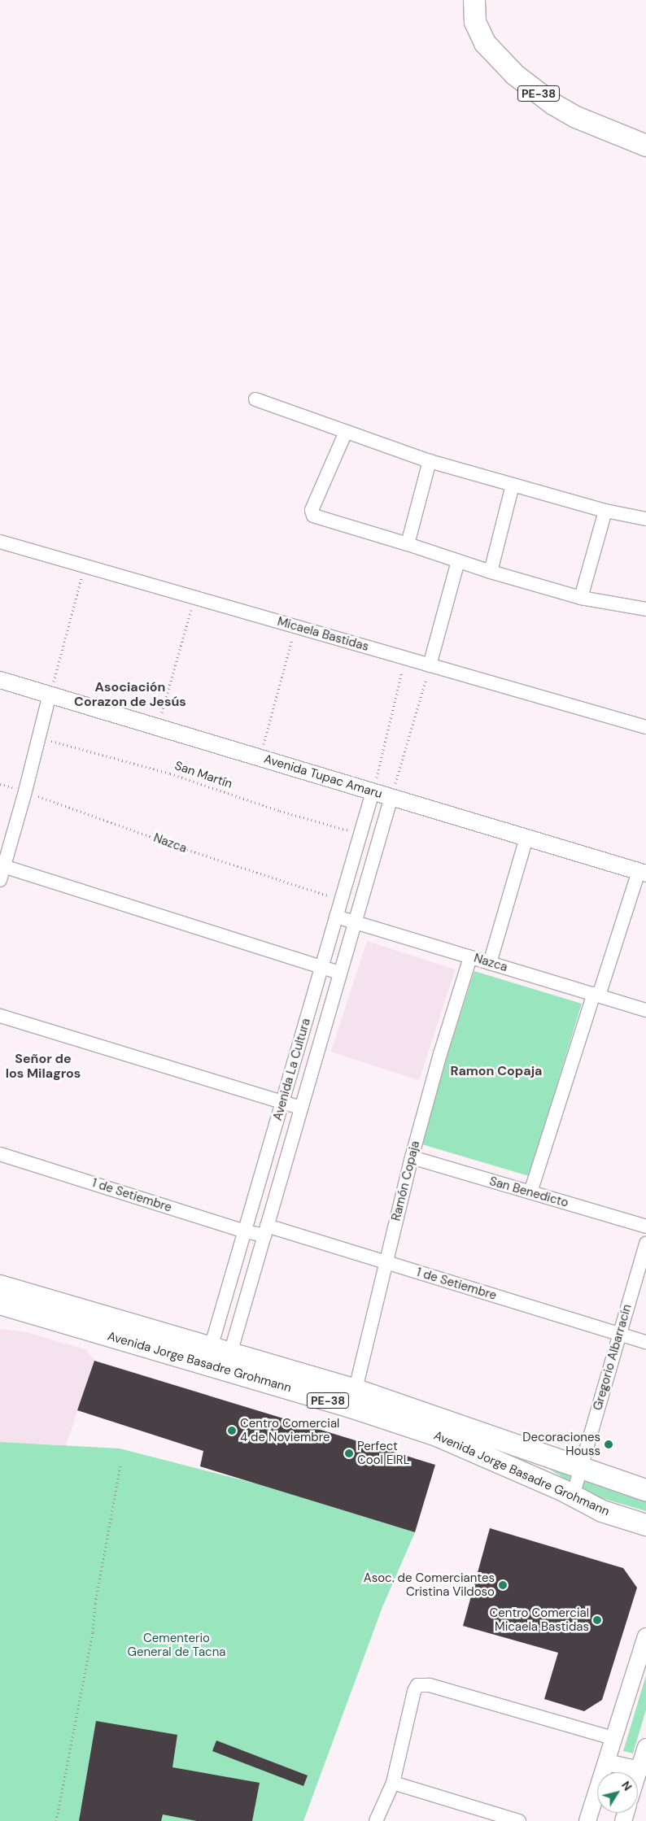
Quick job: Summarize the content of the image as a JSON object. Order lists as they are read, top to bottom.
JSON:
{
  "streets": {
    "highway": ["PE-38", "Avenida Jorge Basadre Grohmann"],
    "street": [
      "Micaela Bastidas",
      "Avenida Tupac Amaru",
      "Nazca",
      "Avenida La Cultura",
      "Ramón Copaja",
      "San Benedicto",
      "1 de Setiembre",
      "Gregorio Albarracín"
    ],
    "path": ["San Martín"]
  },
  "crossings": [
    ["San Martín", "Avenida La Cultura"],
    ["Avenida Tupac Amaru", "Avenida La Cultura"],
    ["Nazca", "Avenida La Cultura"],
    ["Nazca", "Ramón Copaja"],
    ["Avenida La Cultura", "1 de Setiembre"],
    ["Avenida La Cultura", "Avenida Jorge Basadre Grohmann"],
    ["Ramón Copaja", "San Benedicto"],
    ["Ramón Copaja", "1 de Setiembre"],
    ["Ramón Copaja", "Avenida Jorge Basadre Grohmann"],
    ["1 de Setiembre", "Gregorio Albarracín"],
    ["Gregorio Albarracín", "Avenida Jorge Basadre Grohmann"]
  ],
  "districts": ["Asociación Corazon de Jesús", "Señor de los Milagros", "Ramon Copaja"],
  "parks": ["Cementerio General de Tacna"],
  "places": [
    "Centro Comercial 4 de Noviembre",
    "Decoraciones Houss",
    "Perfect Cool EIRL",
    "Asoc. de Comerciantes Cristina Vildoso",
    "Centro Comercial Micaela Bastidas"
  ],
  "north": "top right"
}
